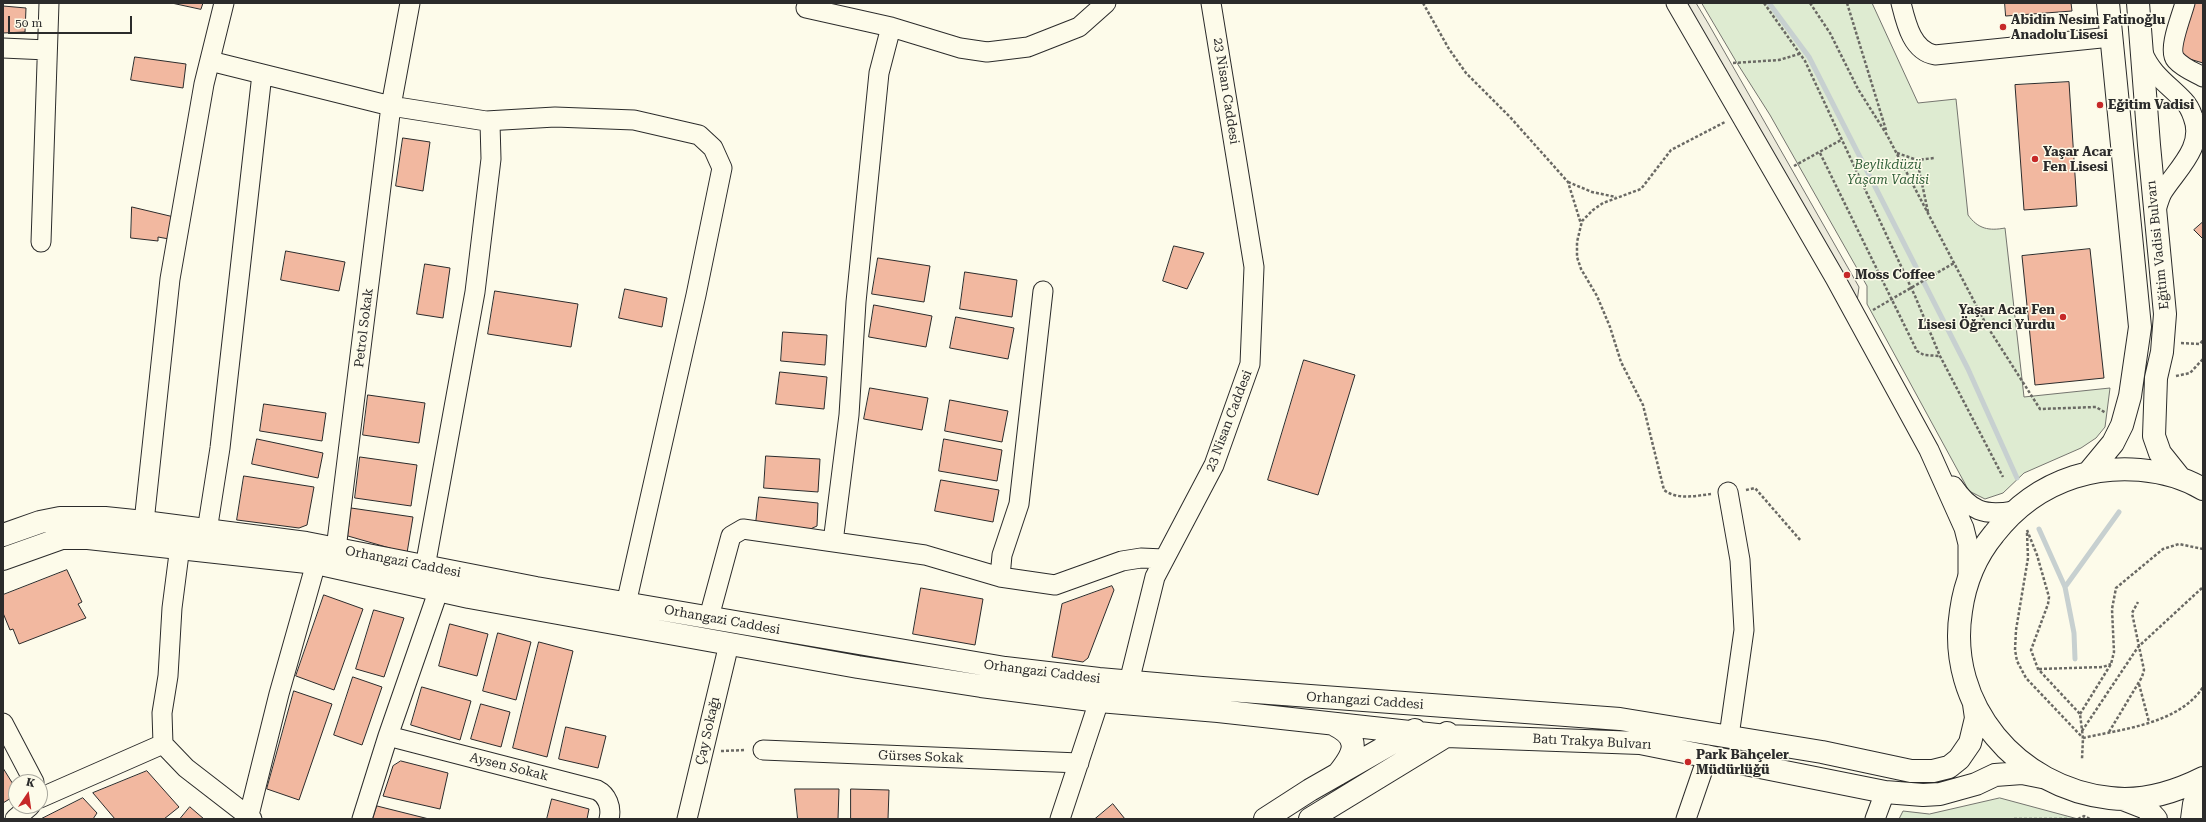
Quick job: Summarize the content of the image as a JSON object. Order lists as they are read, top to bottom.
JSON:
{
  "streets": {
    "main road": ["Eğitim Vadisi Bulvarı", "Orhangazi Caddesi", "Batı Trakya Bulvarı"],
    "street": [
      "23 Nisan Caddesi",
      "Petrol Sokak",
      "Çay Sokağı",
      "Gürses Sokak",
      "Aysen Sokak"
    ]
  },
  "crossings": [
    ["23 Nisan Caddesi", "Orhangazi Caddesi"],
    ["Petrol Sokak", "Orhangazi Caddesi"],
    ["Orhangazi Caddesi", "Çay Sokağı"],
    ["Orhangazi Caddesi", "Batı Trakya Bulvarı"]
  ],
  "parks": ["Beylikdüzü Yaşam Vadisi"],
  "places": [
    "Abidin Nesim Fatinoğlu Anadolu Lisesi",
    "Eğitim Vadisi",
    "Yaşar Acar Fen Lisesi",
    "Moss Coffee",
    "Yaşar Acar Fen Lisesi Öğrenci Yurdu",
    "Park Bahçeler Müdürlüğü"
  ],
  "scale_bar": "50 m",
  "north": "top"
}
